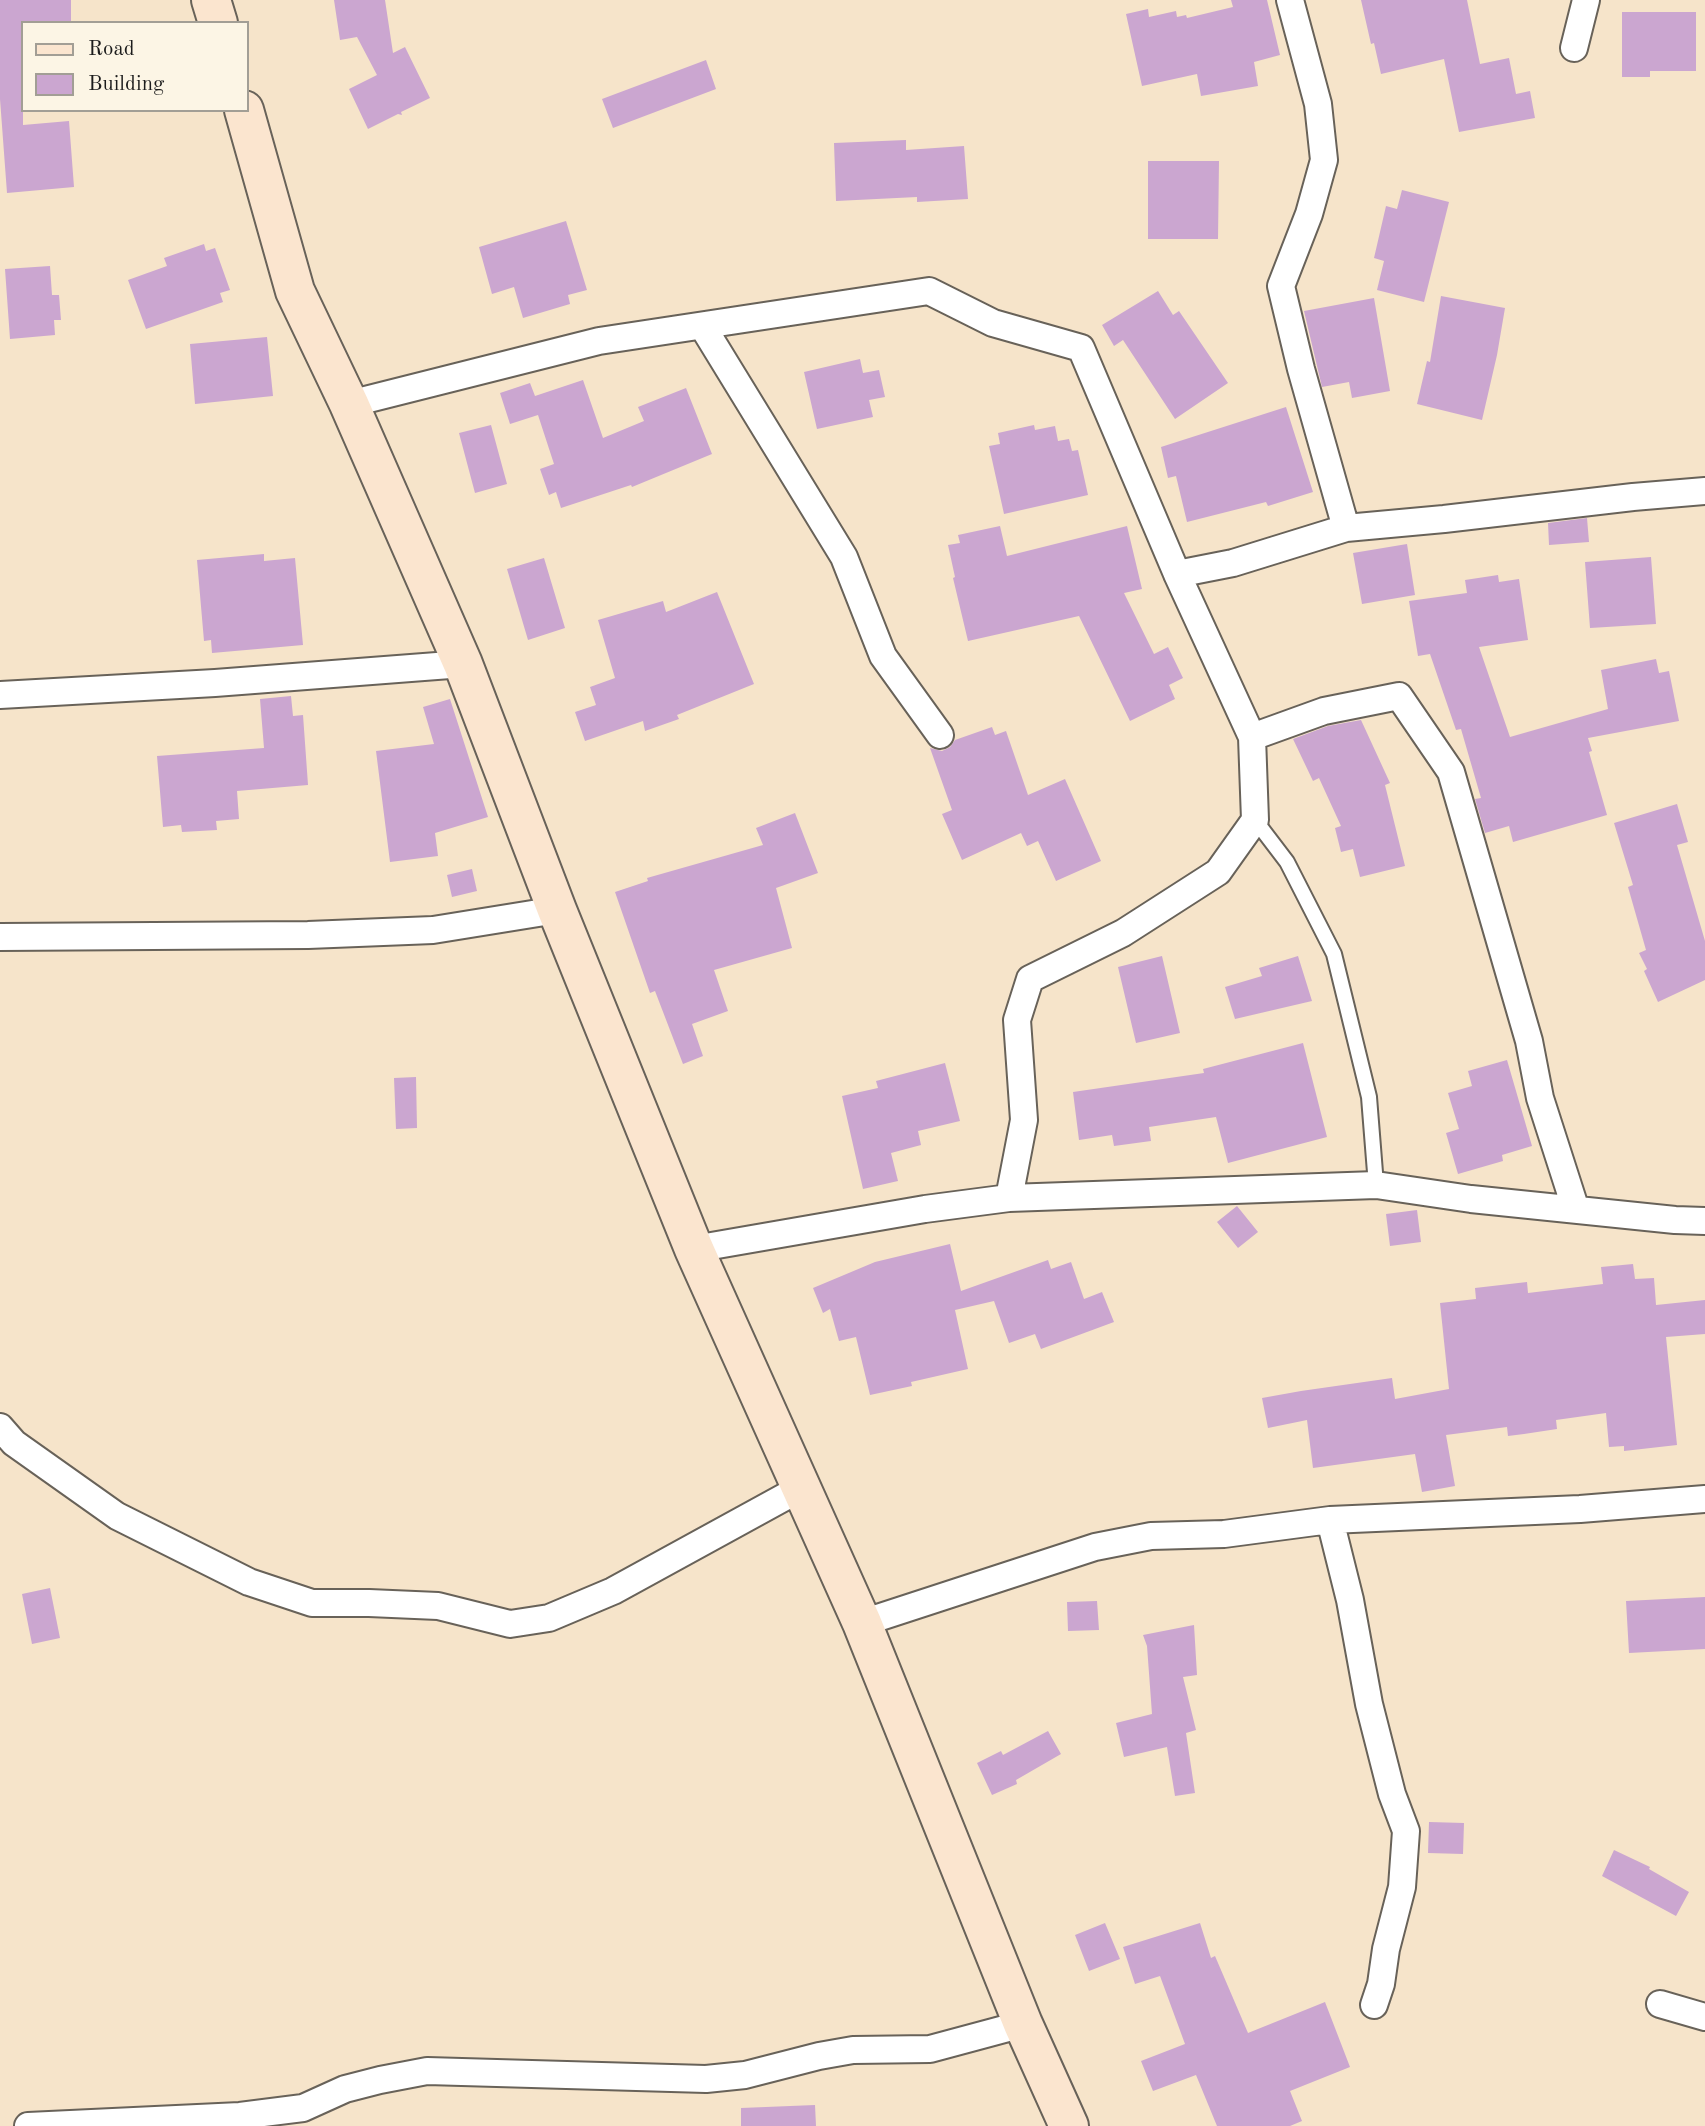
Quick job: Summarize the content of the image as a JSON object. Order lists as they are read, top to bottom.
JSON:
{
  "legend": ["Road", "Building"]
}
